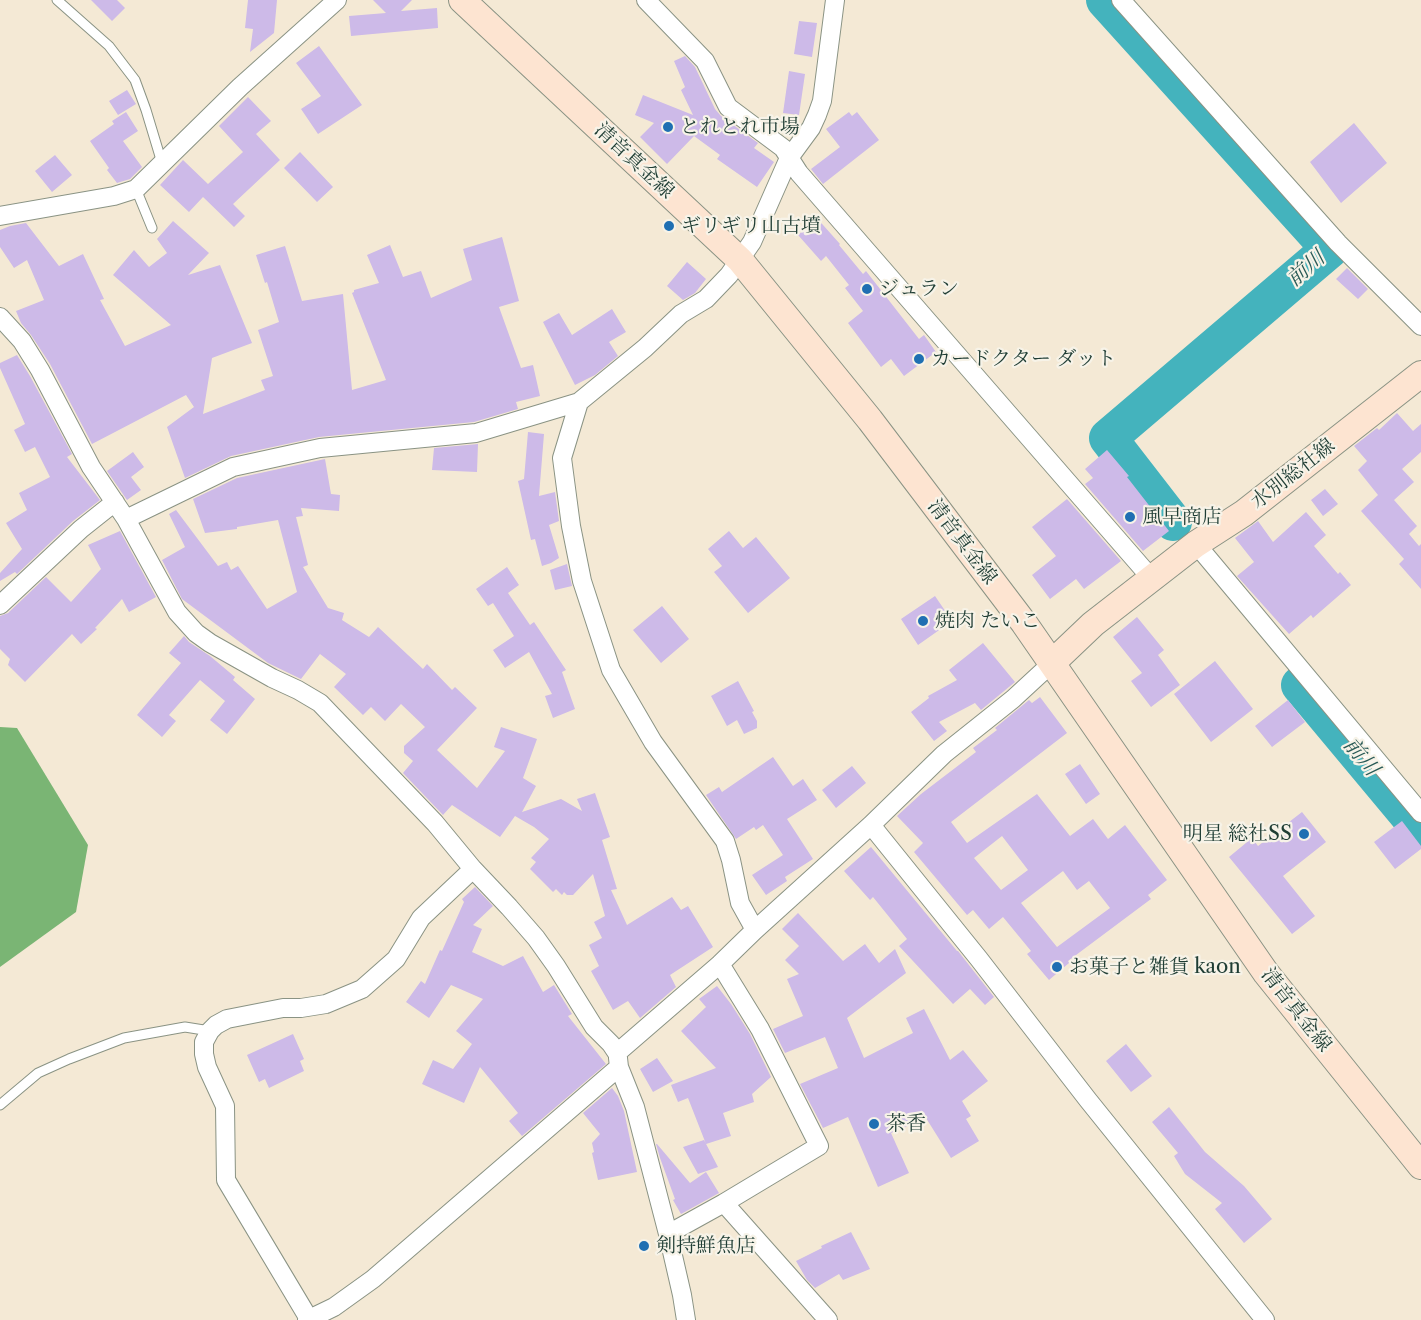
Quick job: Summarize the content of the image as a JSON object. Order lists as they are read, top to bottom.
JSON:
{
  "streets": {
    "main road": ["清音真金線", "水別総社線"]
  },
  "crossings": [
    ["清音真金線", "水別総社線"]
  ],
  "water": ["前川"],
  "places": [
    "とれとれ市場",
    "ギリギリ山古墳",
    "ジュラン",
    "カードクター ダット",
    "風早商店",
    "焼肉 たいこ",
    "明星 総社SS",
    "お菓子と雑貨 kaon",
    "茶香",
    "剣持鮮魚店"
  ]
}
